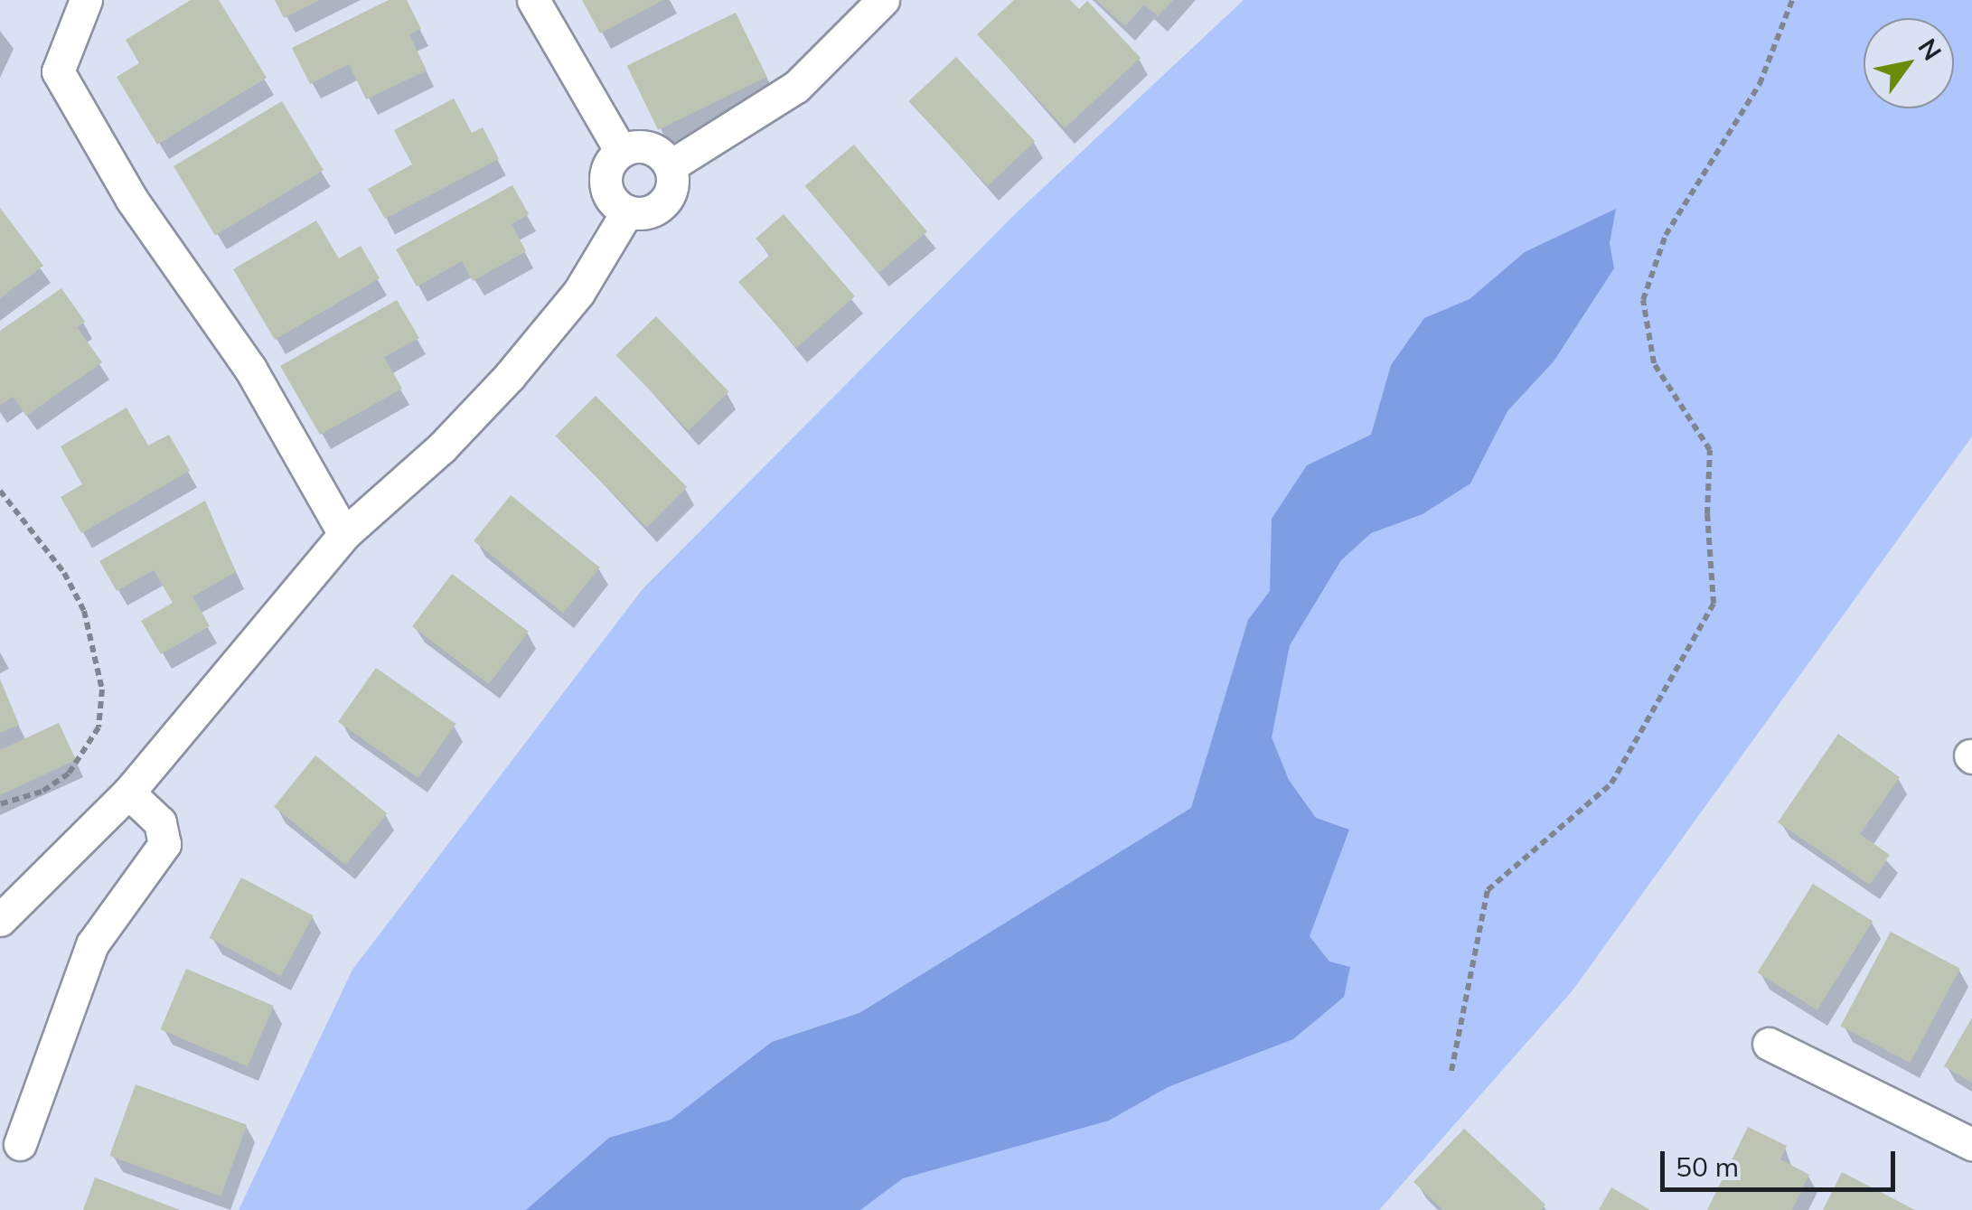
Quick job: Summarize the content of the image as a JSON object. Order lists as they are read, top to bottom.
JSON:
{
  "scale_bar": "50 m",
  "north": "top right"
}
